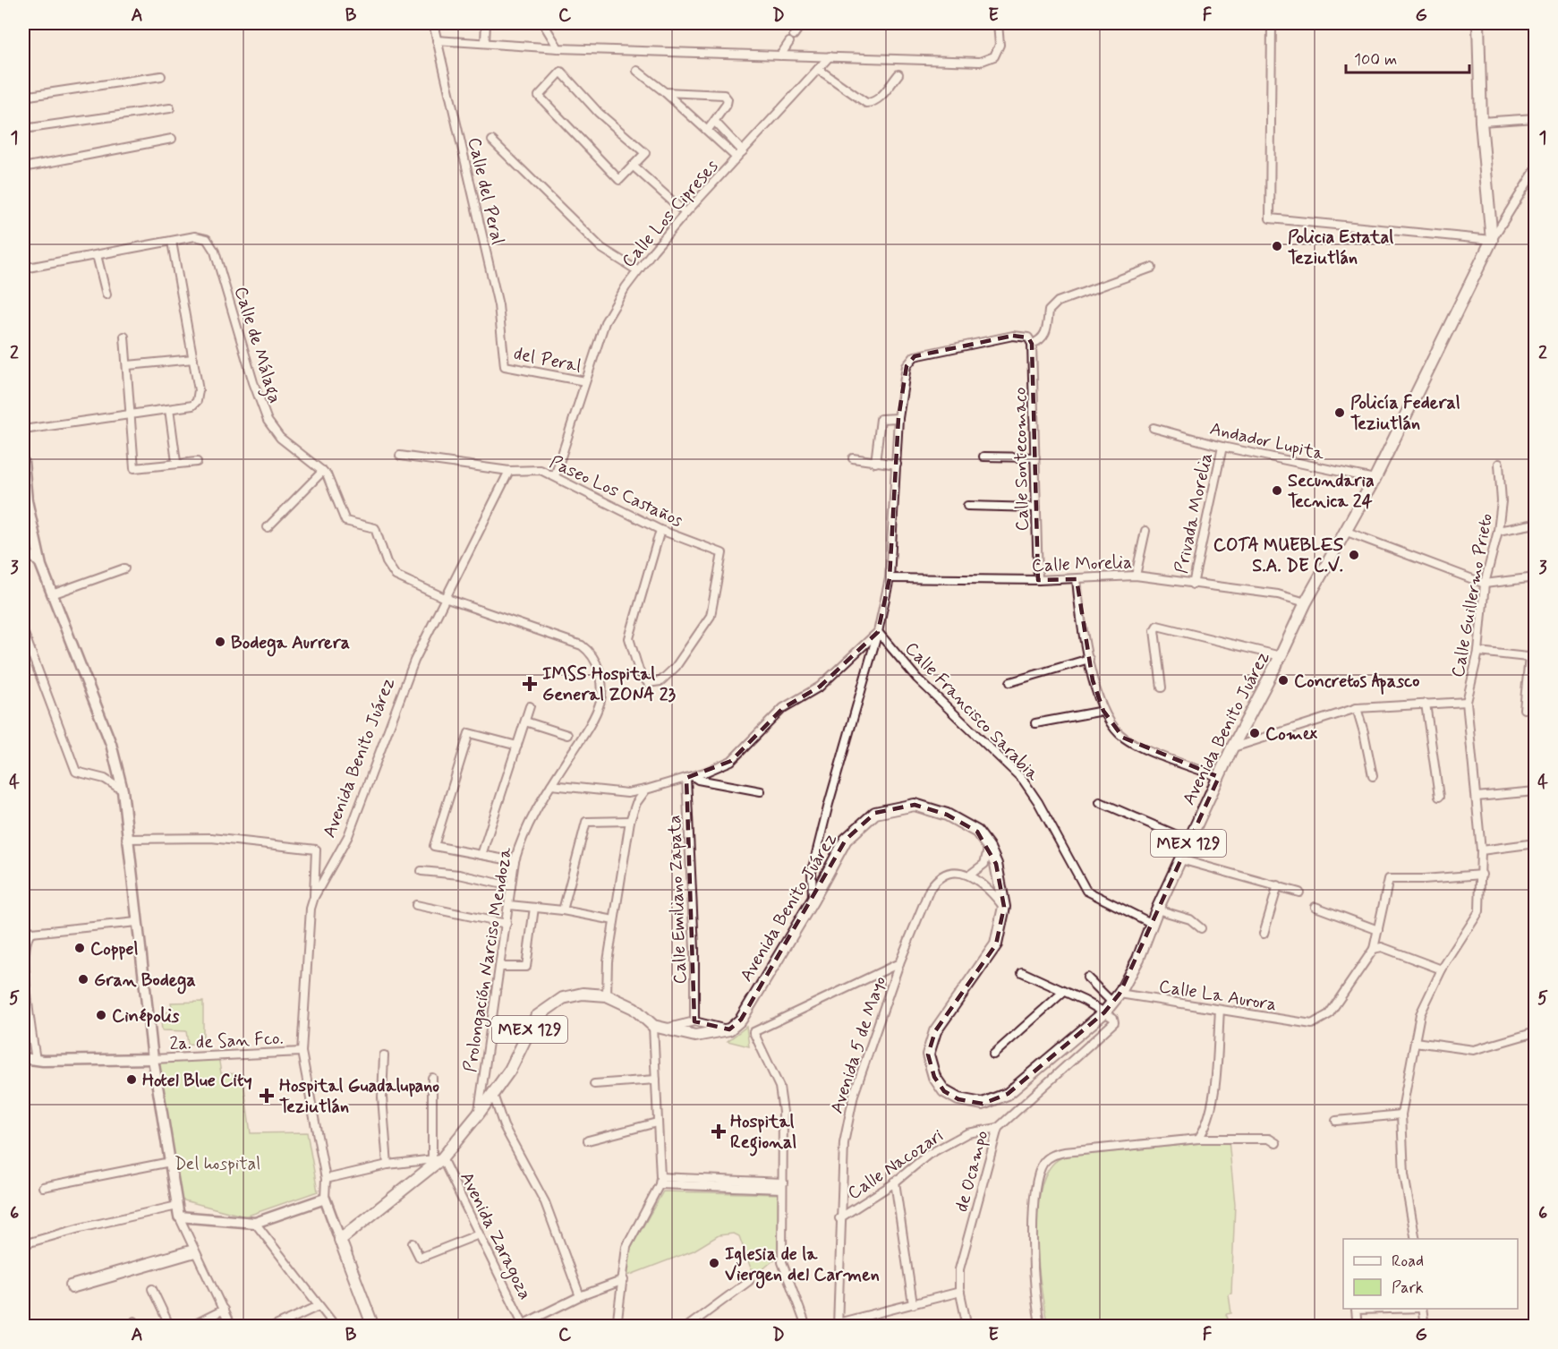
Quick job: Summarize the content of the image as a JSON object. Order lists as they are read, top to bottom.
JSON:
{
  "streets": {
    "main road": ["Avenida Benito Juárez", "MEX 129"],
    "street": [
      "Calle del Peral",
      "Calle Los Cipreses",
      "Calle de Málaga",
      "del Peral",
      "Andador Lupita",
      "Calle Sontecomaco",
      "Paseo Los Castaños",
      "Privada Morelia",
      "Calle Morelia",
      "Calle Guillermo Prieto",
      "Calle Francisco Sarabia",
      "Calle Emiliano Zapata",
      "Prolongación Narciso Mendoza",
      "Calle La Aurora",
      "2a. de San Fco.",
      "Avenida 5 de Mayo",
      "Calle Nacozari",
      "de Ocampo",
      "Avenida Zaragoza"
    ]
  },
  "crossings": [
    ["Calle del Peral", "del Peral"],
    ["Calle Los Cipreses", "del Peral"],
    ["Calle Los Cipreses", "Paseo Los Castaños"],
    ["Calle de Málaga", "Avenida Benito Juárez"],
    ["Calle de Málaga", "Prolongación Narciso Mendoza"],
    ["Andador Lupita", "Privada Morelia"],
    ["Andador Lupita", "Avenida Benito Juárez"],
    ["Calle Sontecomaco", "Calle Morelia"],
    ["Paseo Los Castaños", "Avenida Benito Juárez"],
    ["Privada Morelia", "Calle Morelia"],
    ["Calle Morelia", "Avenida Benito Juárez"],
    ["Calle Francisco Sarabia", "Avenida Benito Juárez"],
    ["Avenida Benito Juárez", "Prolongación Narciso Mendoza"],
    ["Avenida Benito Juárez", "Calle La Aurora"],
    ["Avenida Benito Juárez", "2a. de San Fco."],
    ["Avenida Benito Juárez", "de Ocampo"],
    ["MEX 129", "Prolongación Narciso Mendoza"],
    ["MEX 129", "Avenida Zaragoza"],
    ["Avenida 5 de Mayo", "Calle Nacozari"],
    ["Calle Nacozari", "de Ocampo"]
  ],
  "parks": ["Del hospital"],
  "places": {
    "other": [
      "Policia Estatal Teziutlán",
      "Policía Federal Teziutlán",
      "Secundaria Tecnica 24",
      "COTA MUEBLES S.A. DE C.V.",
      "Bodega Aurrera",
      "Concretos Apasco",
      "Comex",
      "Coppel",
      "Gran Bodega",
      "Cinépolis",
      "Hotel Blue City",
      "Iglesia de la Viergen del Carmen"
    ],
    "health": ["IMSS Hospital General ZONA 23", "Hospital Guadalupano Teziutlán", "Hospital Regional"]
  },
  "legend": ["Road", "Park"],
  "scale_bar": "100 m",
  "grid": {
    "columns": [
      "A",
      "B",
      "C",
      "D",
      "E",
      "F",
      "G"
    ],
    "rows": [
      "1",
      "2",
      "3",
      "4",
      "5",
      "6"
    ]
  }
}
